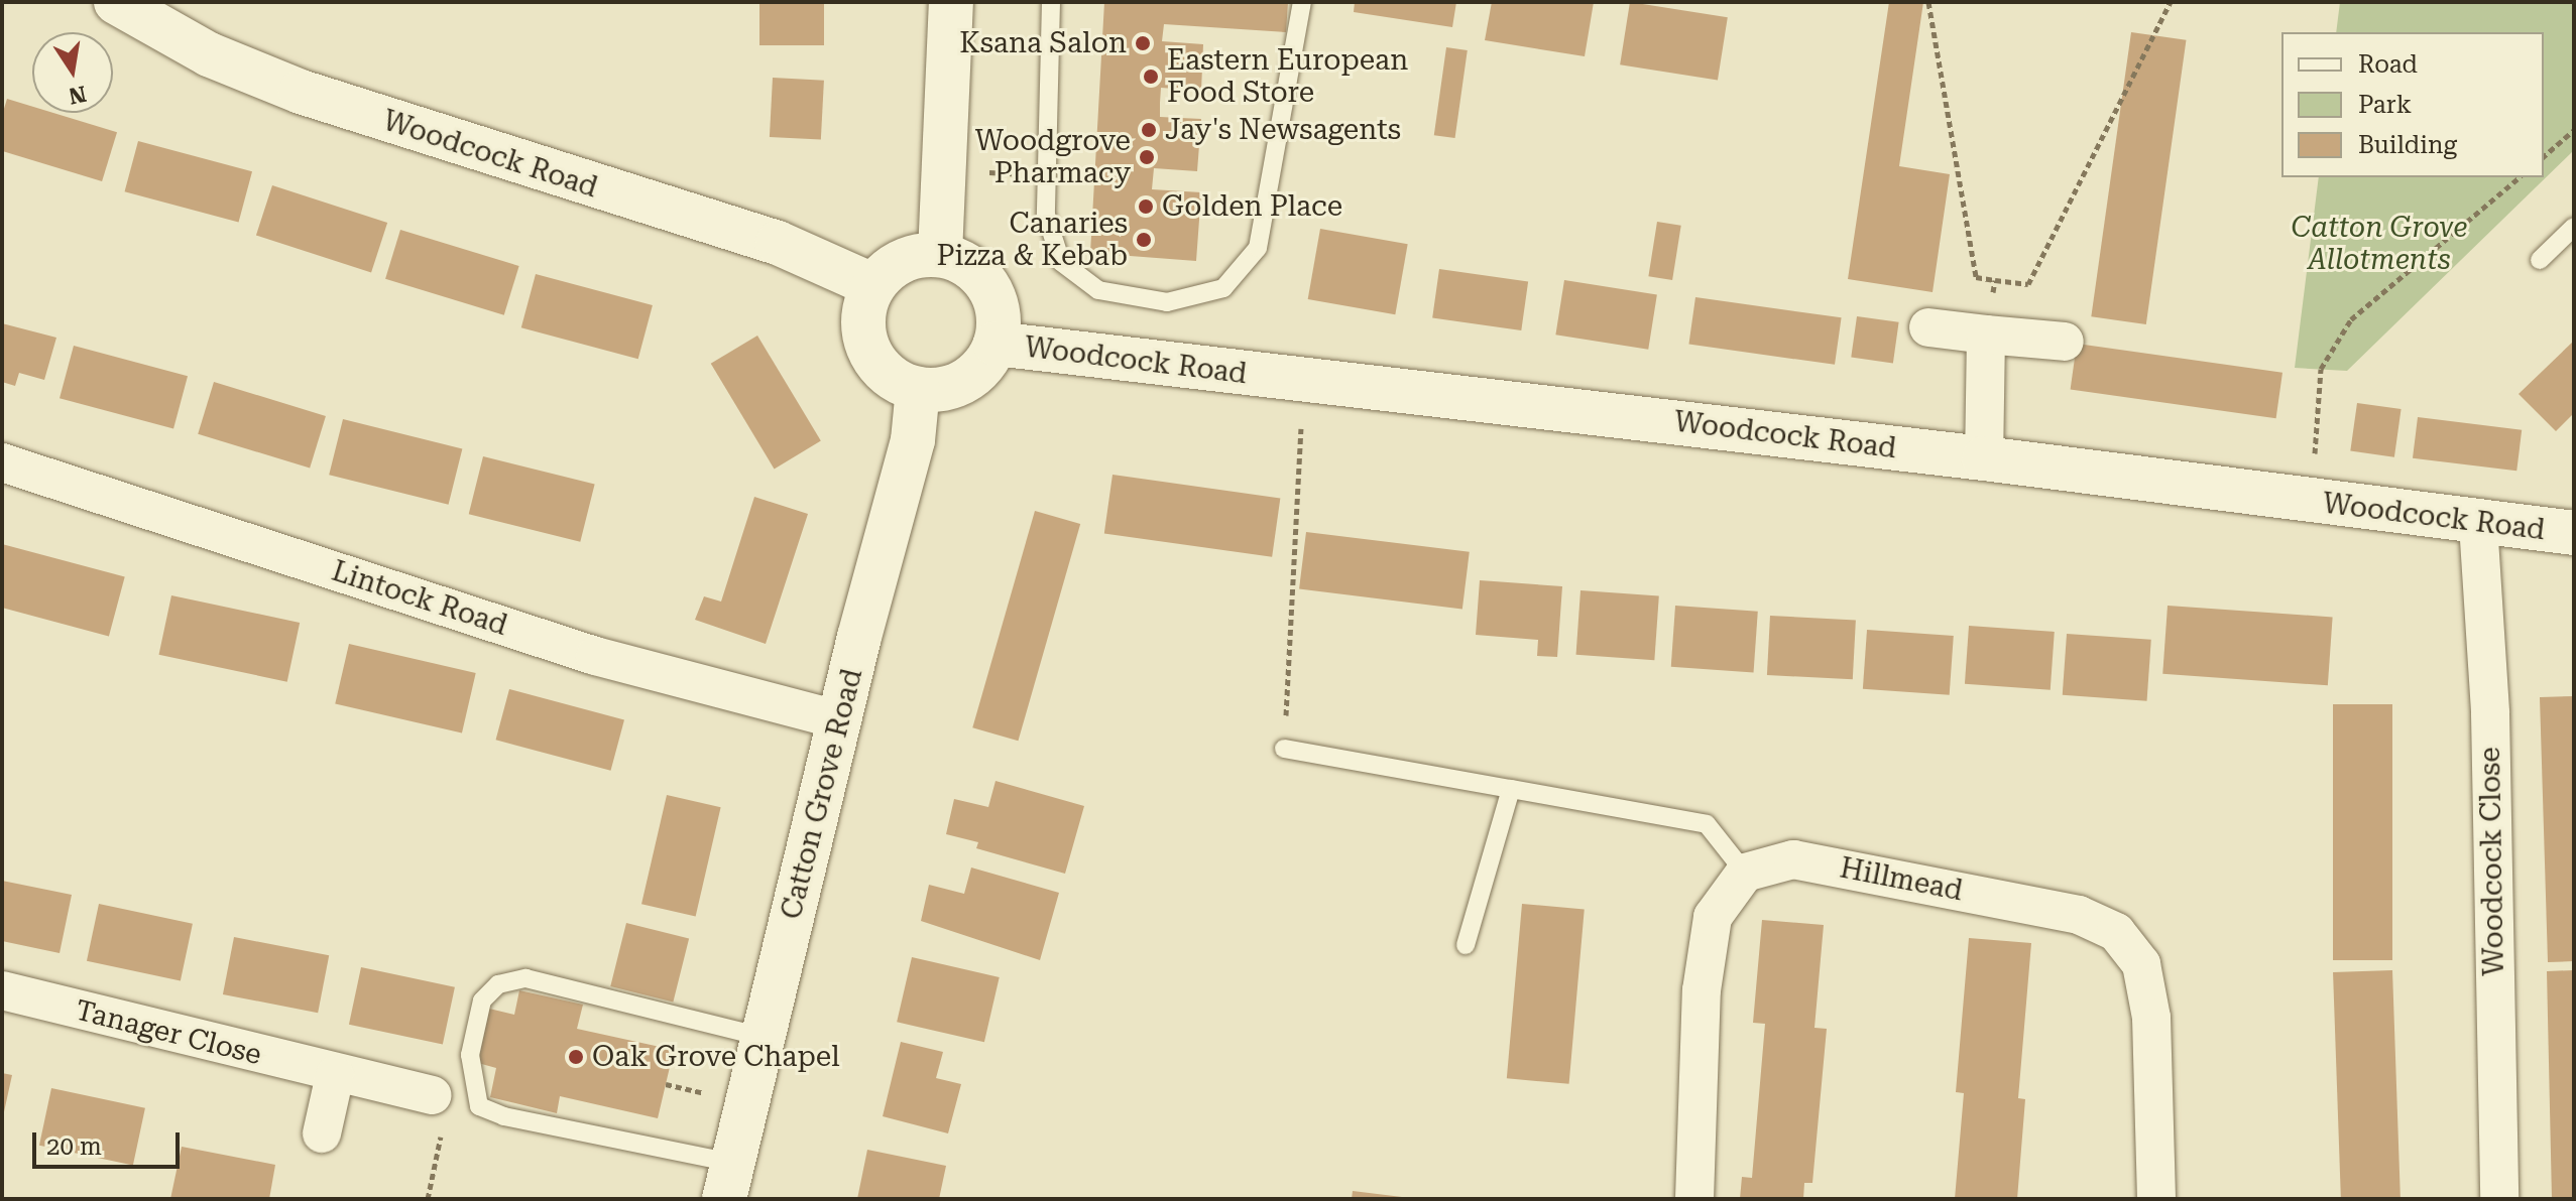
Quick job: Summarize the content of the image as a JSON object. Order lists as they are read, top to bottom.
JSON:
{
  "streets": {
    "street": [
      "Woodcock Road",
      "Lintock Road",
      "Catton Grove Road",
      "Woodcock Close",
      "Hillmead",
      "Tanager Close"
    ]
  },
  "crossings": [
    ["Woodcock Road", "Catton Grove Road"],
    ["Woodcock Road", "Woodcock Close"],
    ["Lintock Road", "Catton Grove Road"]
  ],
  "parks": ["Catton Grove Allotments"],
  "places": [
    "Ksana Salon",
    "Eastern European Food Store",
    "Jay's Newsagents",
    "Woodgrove Pharmacy",
    "Golden Place",
    "Canaries Pizza & Kebab",
    "Oak Grove Chapel"
  ],
  "legend": ["Road", "Park", "Building"],
  "scale_bar": "20 m",
  "north": "bottom"
}
